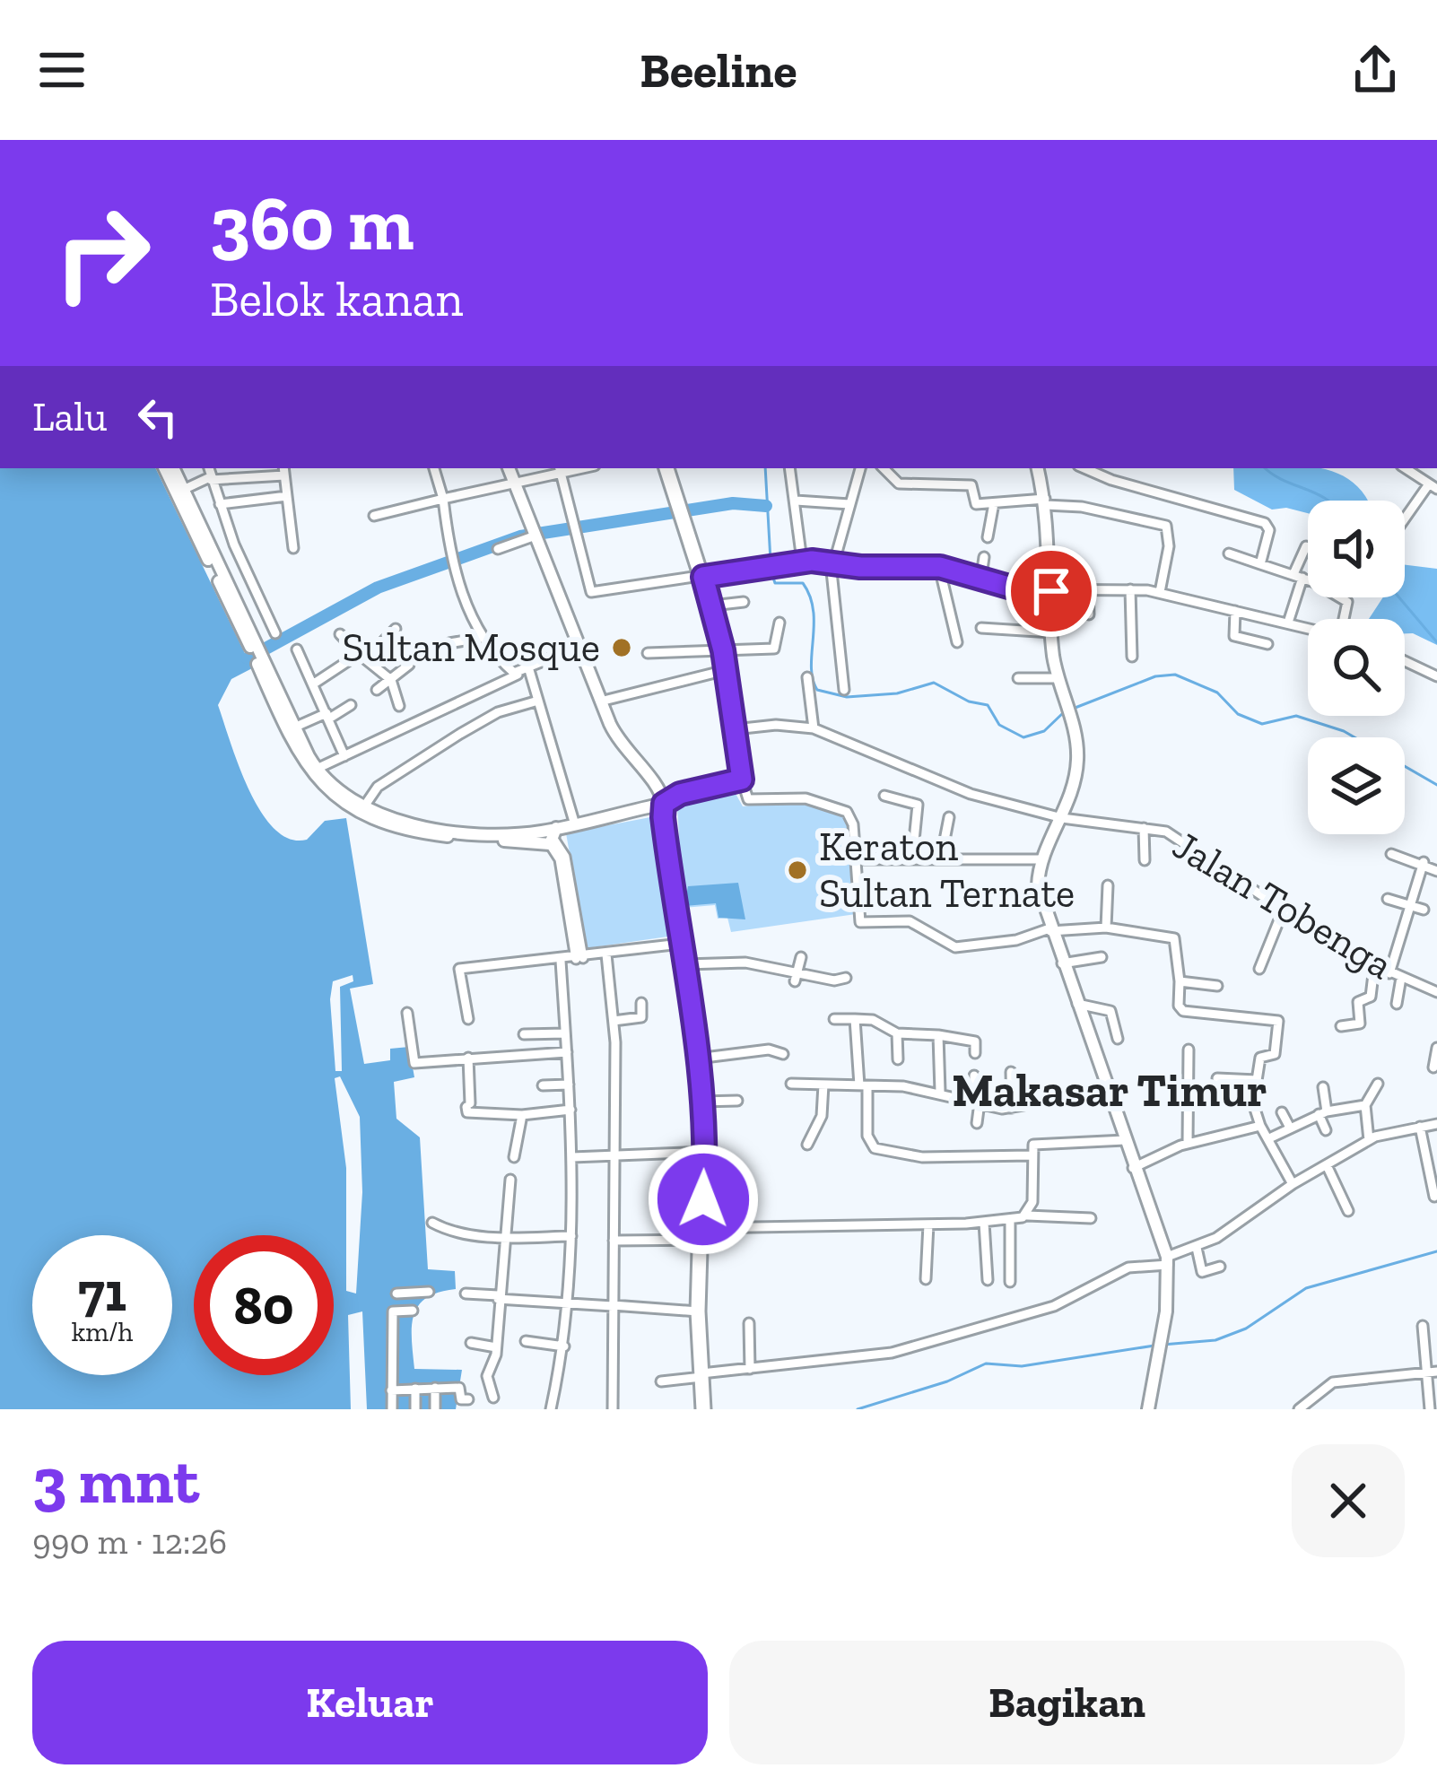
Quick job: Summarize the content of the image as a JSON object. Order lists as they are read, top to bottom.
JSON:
{
  "streets": {
    "street": ["Jalan Tobenga"]
  },
  "districts": ["Makasar Timur"],
  "places": ["Sultan Mosque", "Keraton Sultan Ternate"],
  "page": {
    "header": "Beeline",
    "turn": ["360 m", "Belok kanan"],
    "then": "Lalu",
    "speed": "71 km/h",
    "limit": "80",
    "heading": ["3 mnt", "990 m · 12:26"],
    "buttons": ["Keluar", "Bagikan"]
  }
}
